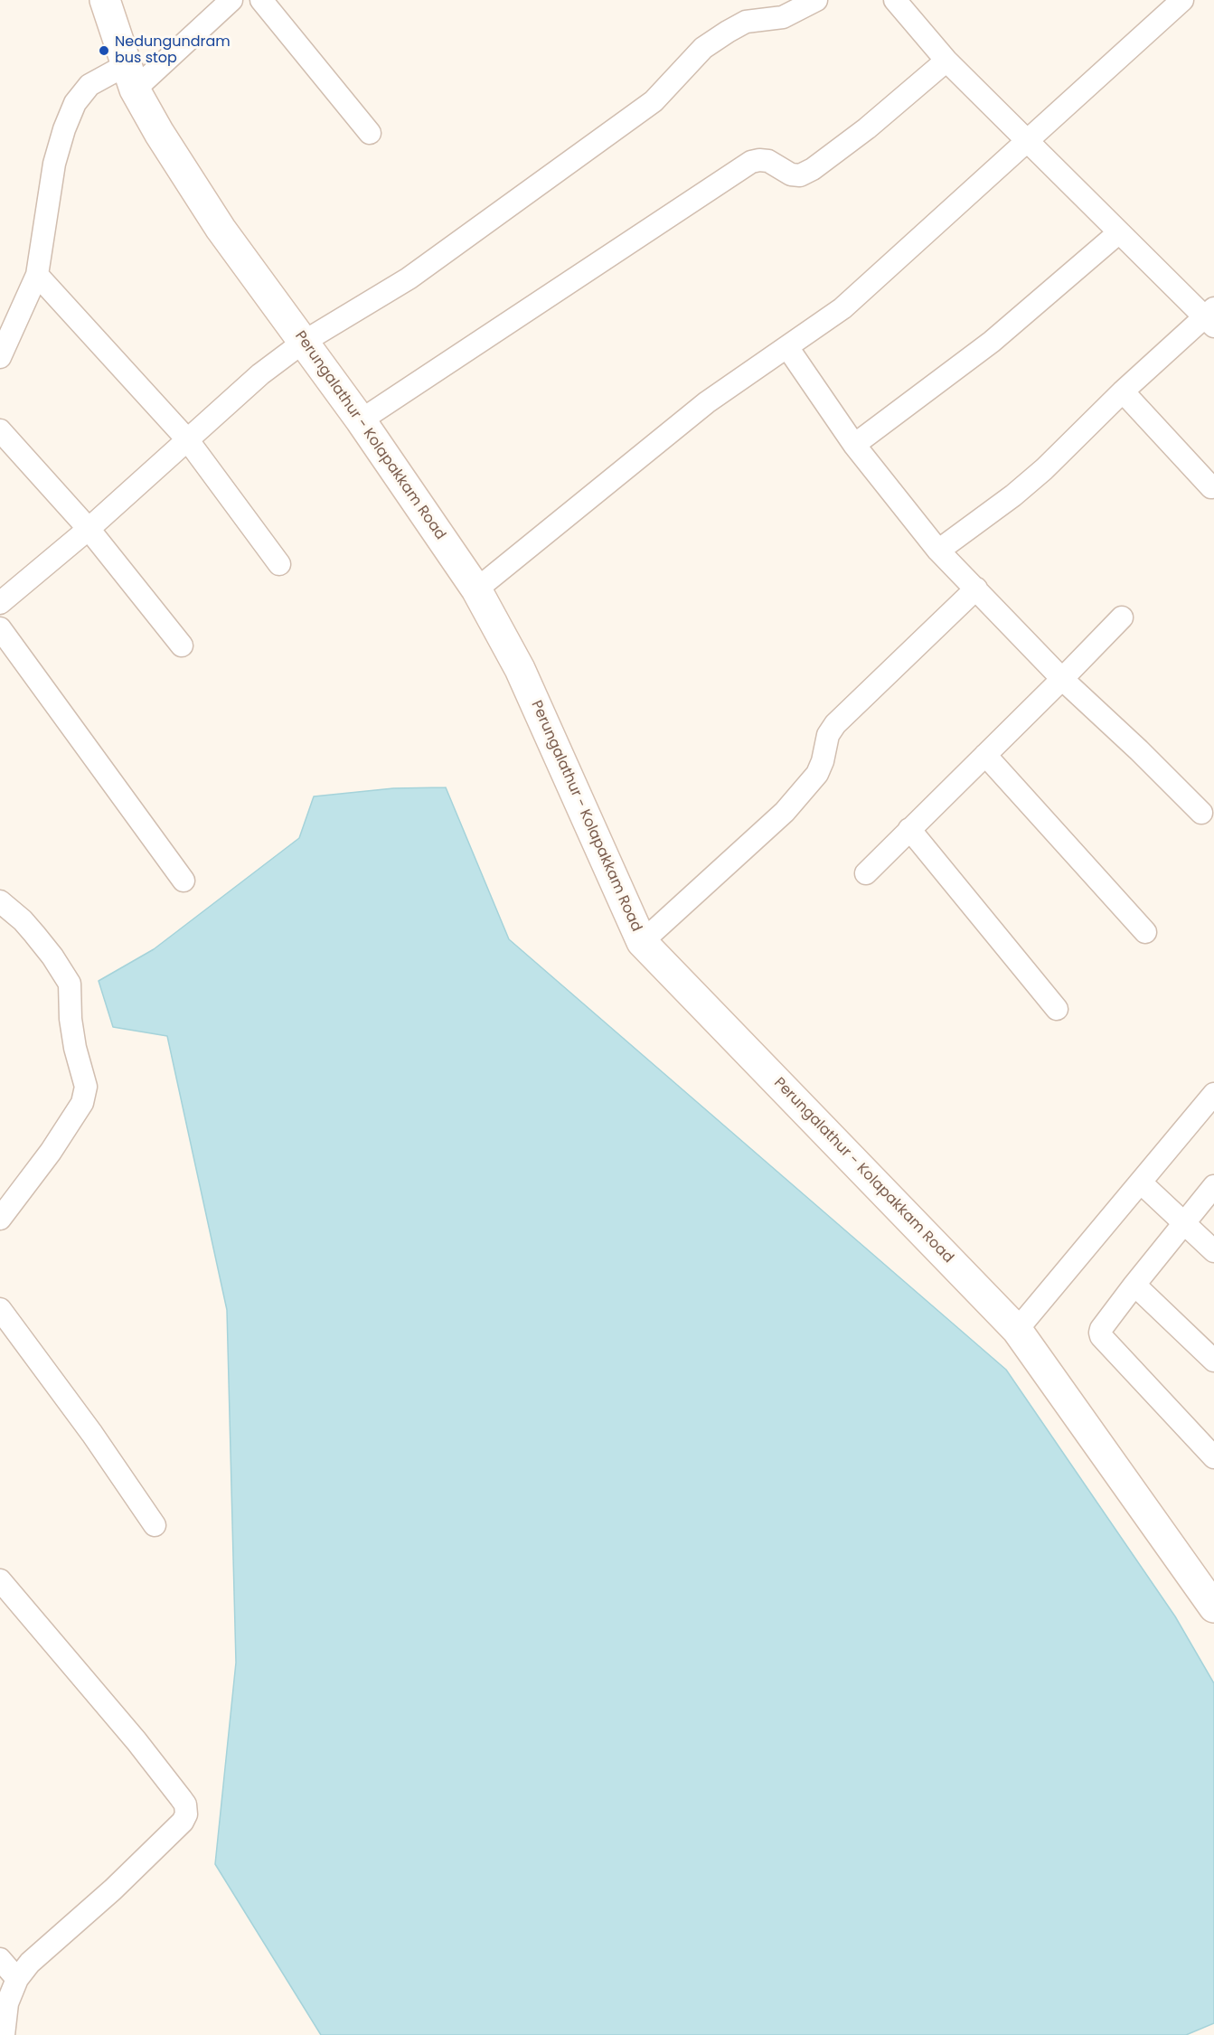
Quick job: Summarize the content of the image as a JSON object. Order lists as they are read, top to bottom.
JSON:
{
  "streets": {
    "main road": ["Perungalathur - Kolapakkam Road"]
  },
  "places": ["Nedungundram bus stop"]
}
